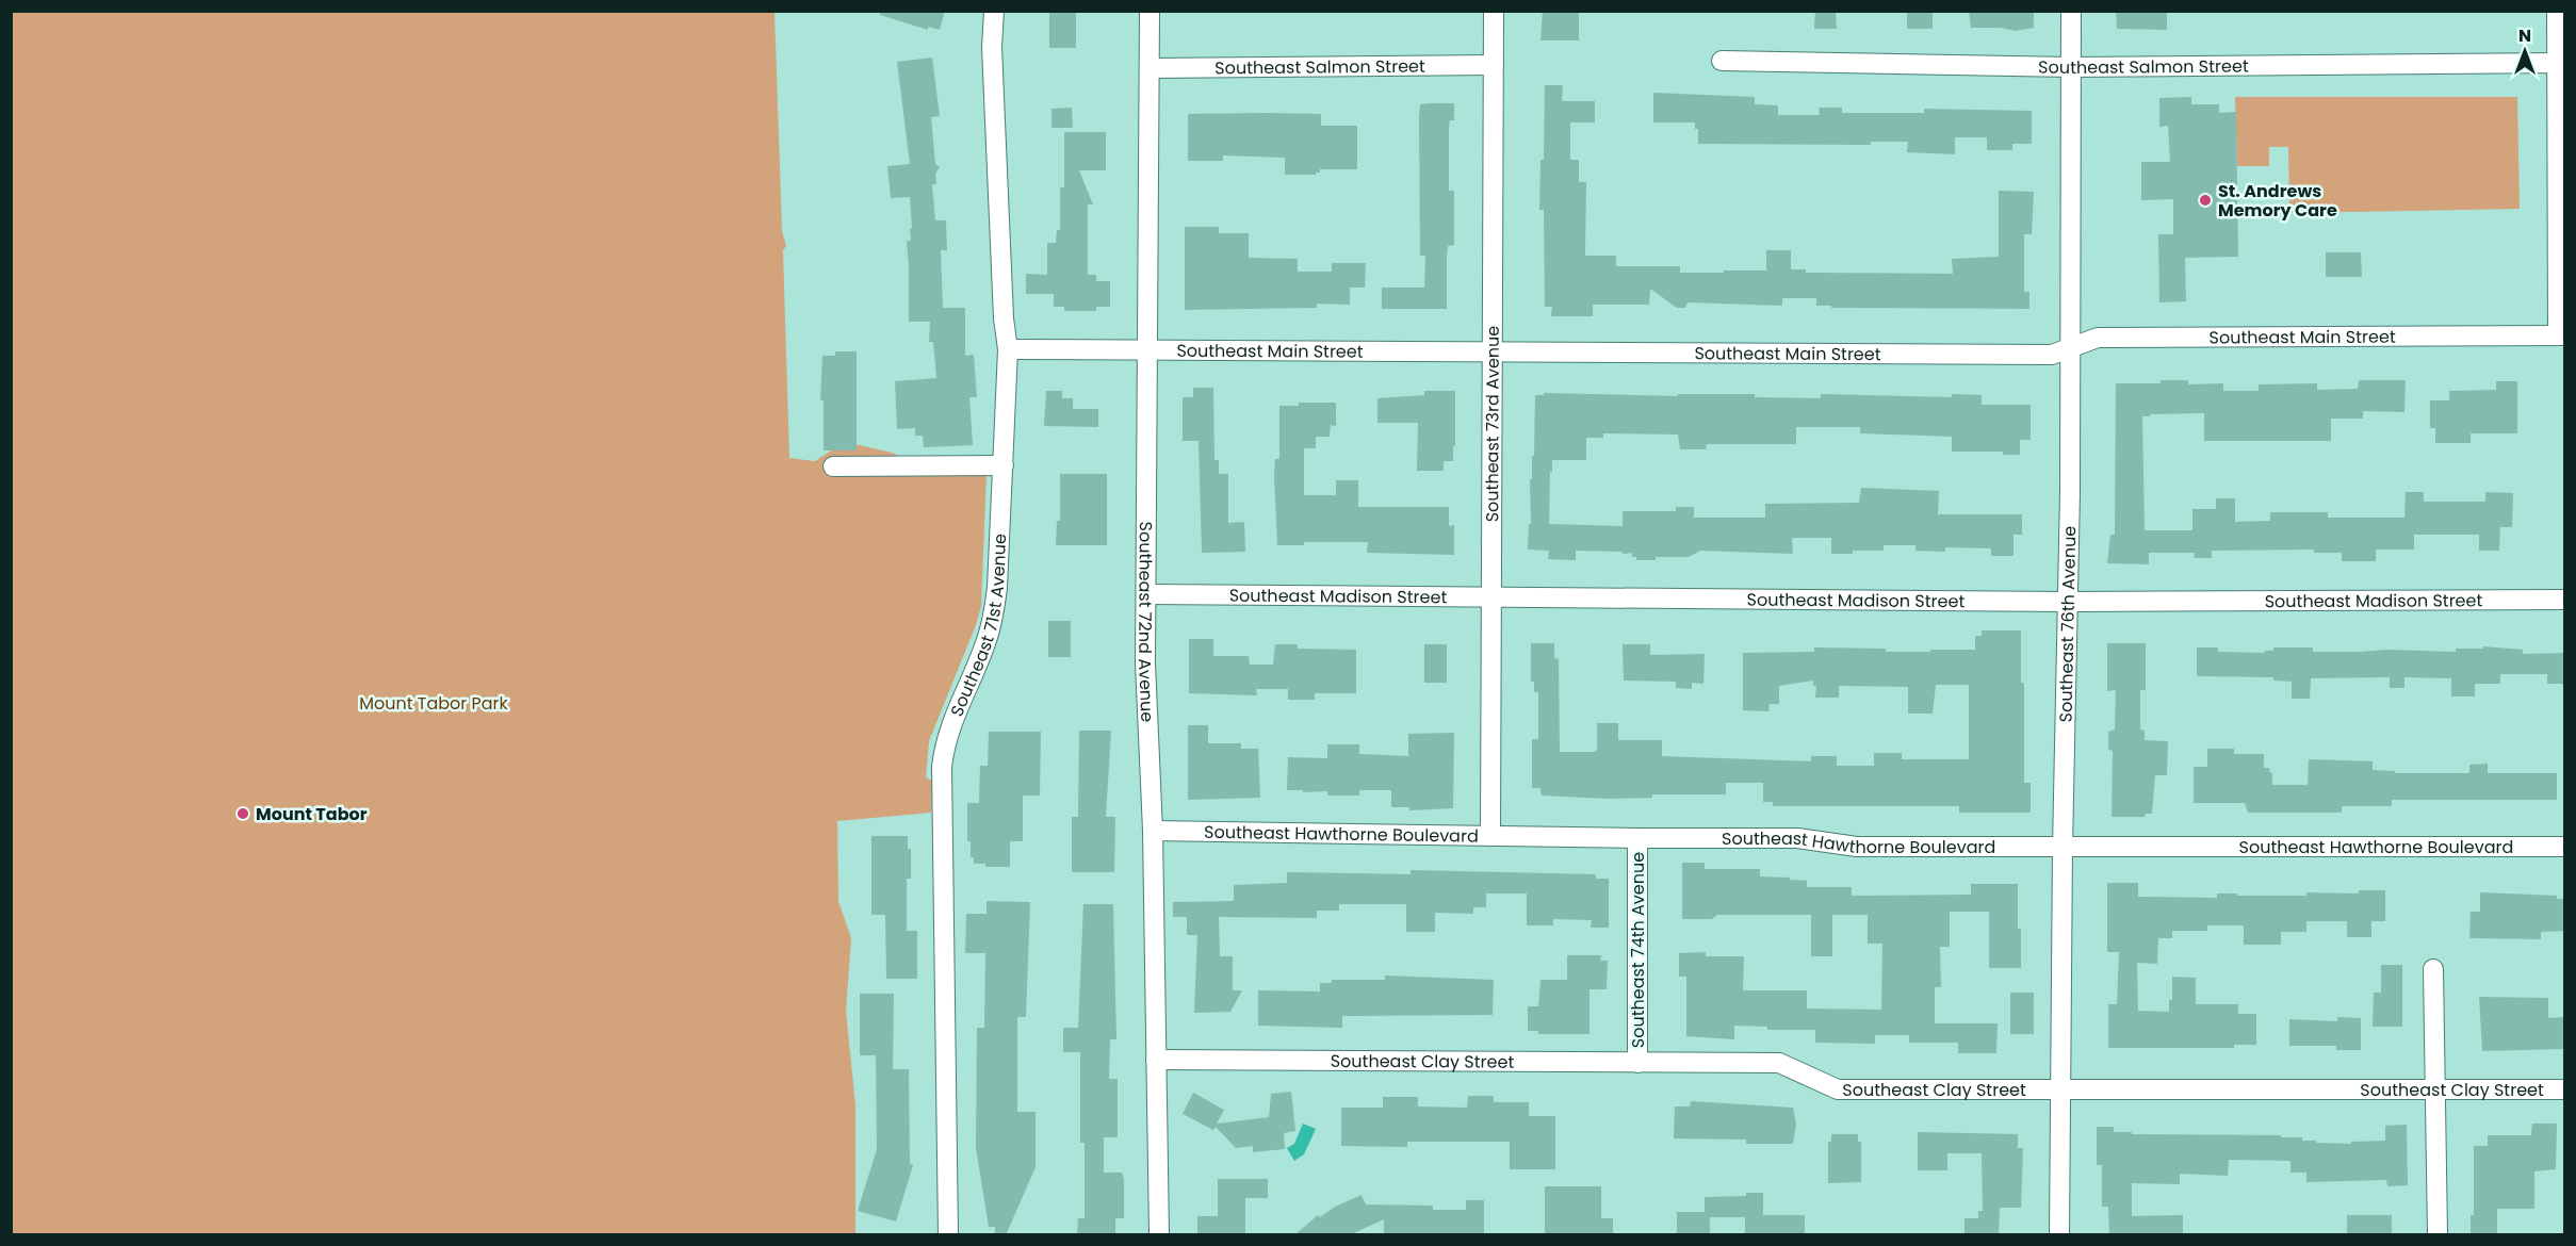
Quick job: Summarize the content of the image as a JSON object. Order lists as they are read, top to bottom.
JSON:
{
  "streets": {
    "street": [
      "Southeast Salmon Street",
      "Southeast Main Street",
      "Southeast 73rd Avenue",
      "Southeast Madison Street",
      "Southeast 71st Avenue",
      "Southeast 72nd Avenue",
      "Southeast 76th Avenue",
      "Southeast Hawthorne Boulevard",
      "Southeast 74th Avenue",
      "Southeast Clay Street"
    ]
  },
  "crossings": [
    ["Southeast Salmon Street", "Southeast 73rd Avenue"],
    ["Southeast Salmon Street", "Southeast 72nd Avenue"],
    ["Southeast Salmon Street", "Southeast 76th Avenue"],
    ["Southeast Main Street", "Southeast 73rd Avenue"],
    ["Southeast Main Street", "Southeast 71st Avenue"],
    ["Southeast Main Street", "Southeast 72nd Avenue"],
    ["Southeast Main Street", "Southeast 76th Avenue"],
    ["Southeast 73rd Avenue", "Southeast Madison Street"],
    ["Southeast 73rd Avenue", "Southeast Hawthorne Boulevard"],
    ["Southeast Madison Street", "Southeast 72nd Avenue"],
    ["Southeast Madison Street", "Southeast 76th Avenue"],
    ["Southeast 72nd Avenue", "Southeast Hawthorne Boulevard"],
    ["Southeast 72nd Avenue", "Southeast Clay Street"],
    ["Southeast 76th Avenue", "Southeast Hawthorne Boulevard"],
    ["Southeast 76th Avenue", "Southeast Clay Street"],
    ["Southeast Hawthorne Boulevard", "Southeast 74th Avenue"],
    ["Southeast 74th Avenue", "Southeast Clay Street"]
  ],
  "parks": ["Mount Tabor Park"],
  "places": ["St. Andrews Memory Care", "Mount Tabor"],
  "north": "top"
}
